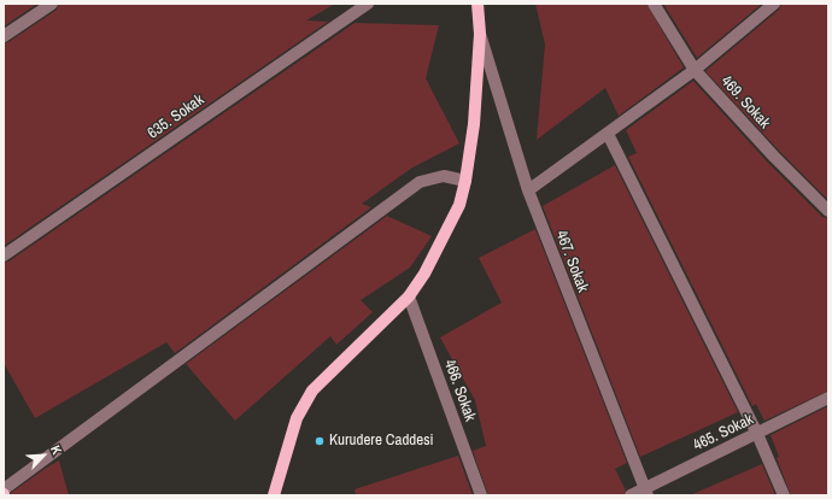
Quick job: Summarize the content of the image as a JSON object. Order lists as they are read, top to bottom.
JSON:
{
  "streets": {
    "street": [
      "469. Sokak",
      "635. Sokak",
      "467. Sokak",
      "466. Sokak",
      "465. Sokak"
    ]
  },
  "crossings": [
    ["467. Sokak", "465. Sokak"]
  ],
  "places": ["Kurudere Caddesi"],
  "north": "top right"
}
